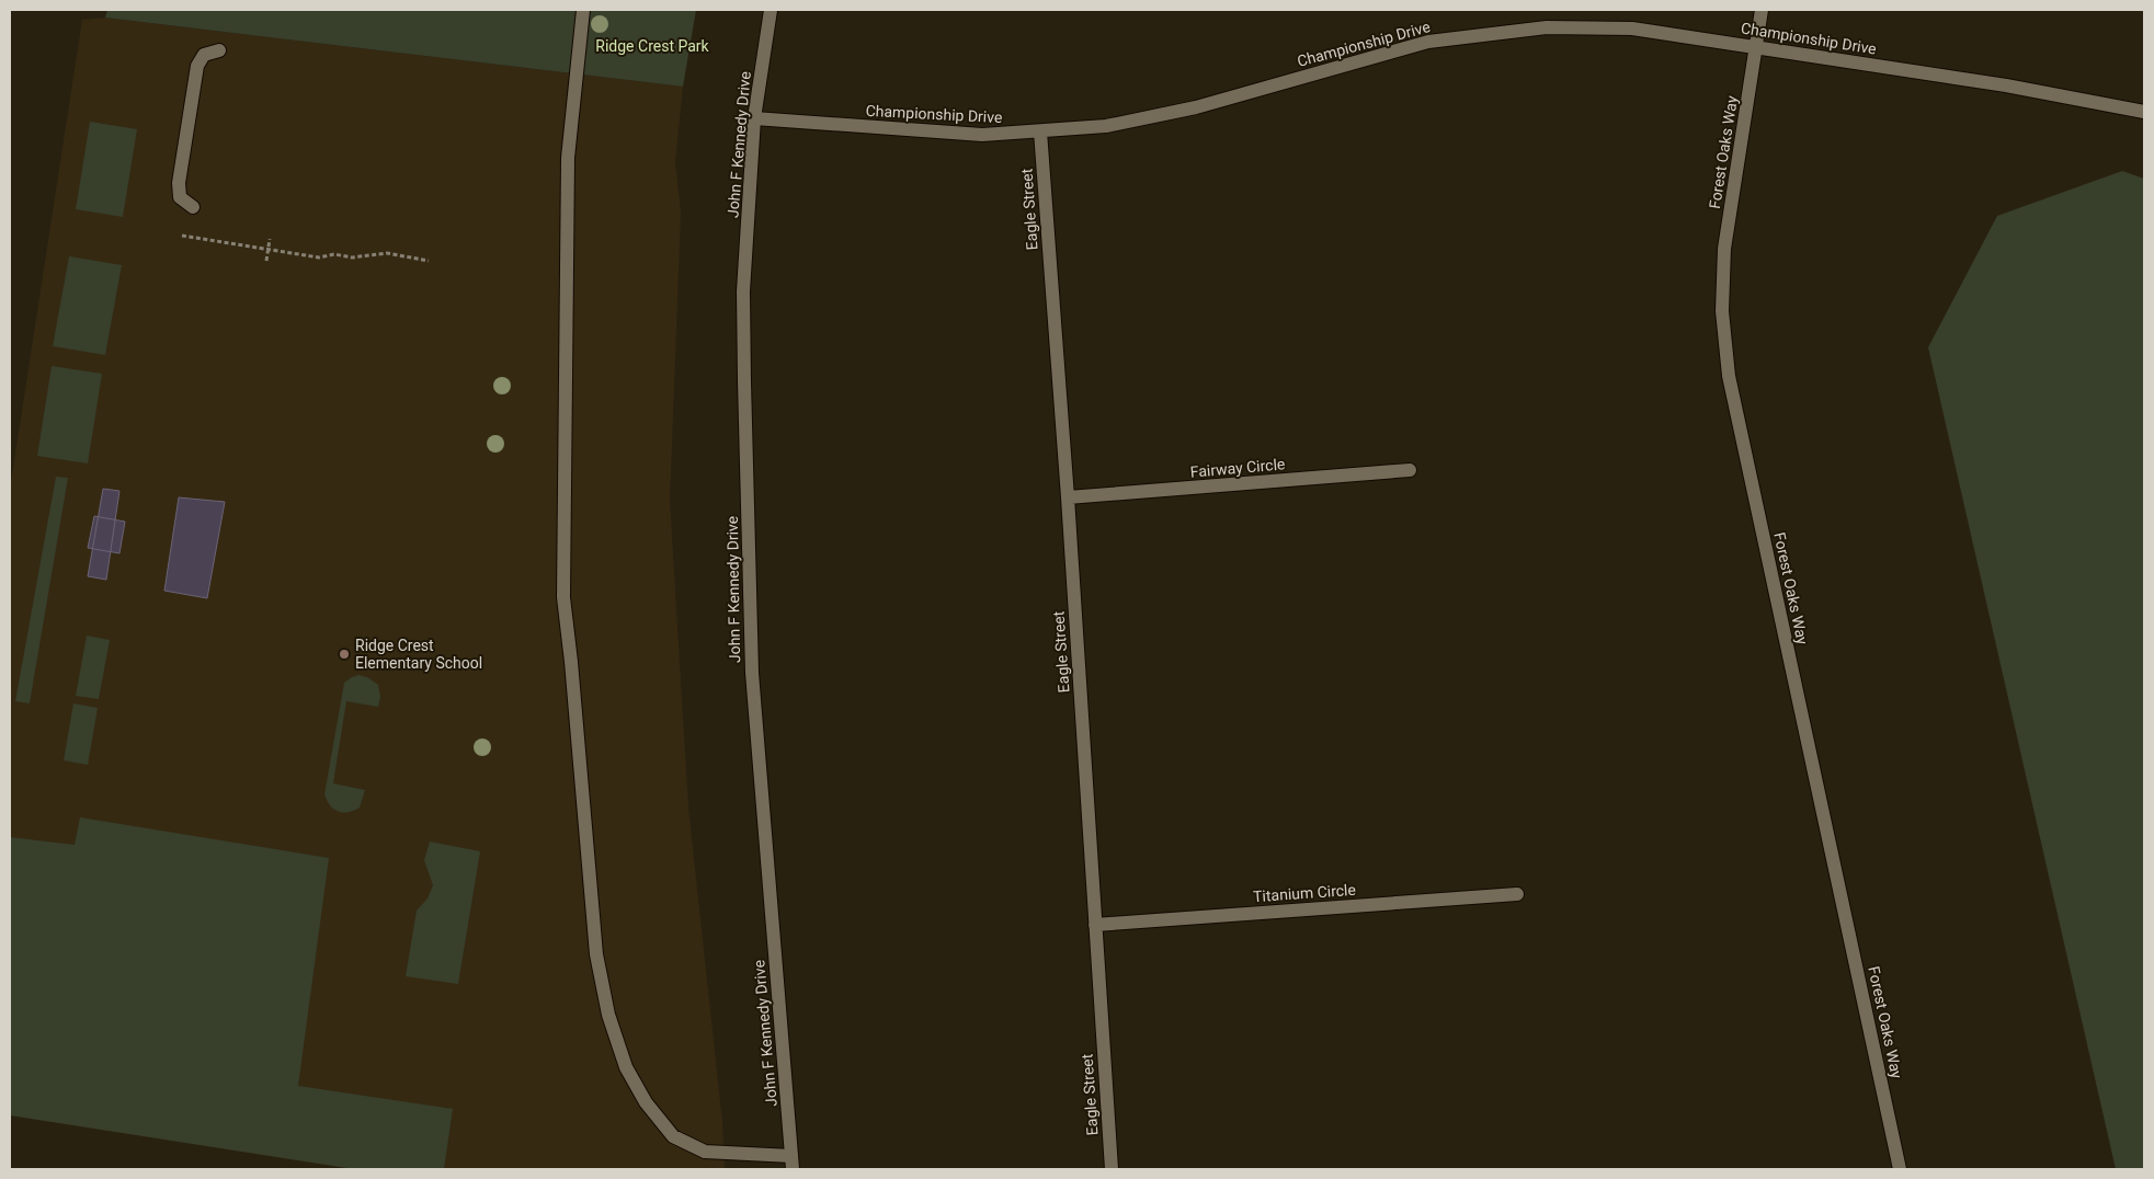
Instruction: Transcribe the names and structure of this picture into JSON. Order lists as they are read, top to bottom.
{
  "streets": {
    "street": [
      "Championship Drive",
      "John F Kennedy Drive",
      "Forest Oaks Way",
      "Eagle Street",
      "Fairway Circle",
      "Titanium Circle"
    ]
  },
  "crossings": [
    ["Championship Drive", "John F Kennedy Drive"],
    ["Championship Drive", "Forest Oaks Way"],
    ["Championship Drive", "Eagle Street"],
    ["Eagle Street", "Fairway Circle"],
    ["Eagle Street", "Titanium Circle"]
  ],
  "parks": ["Ridge Crest Park"],
  "places": ["Ridge Crest Elementary School"]
}
